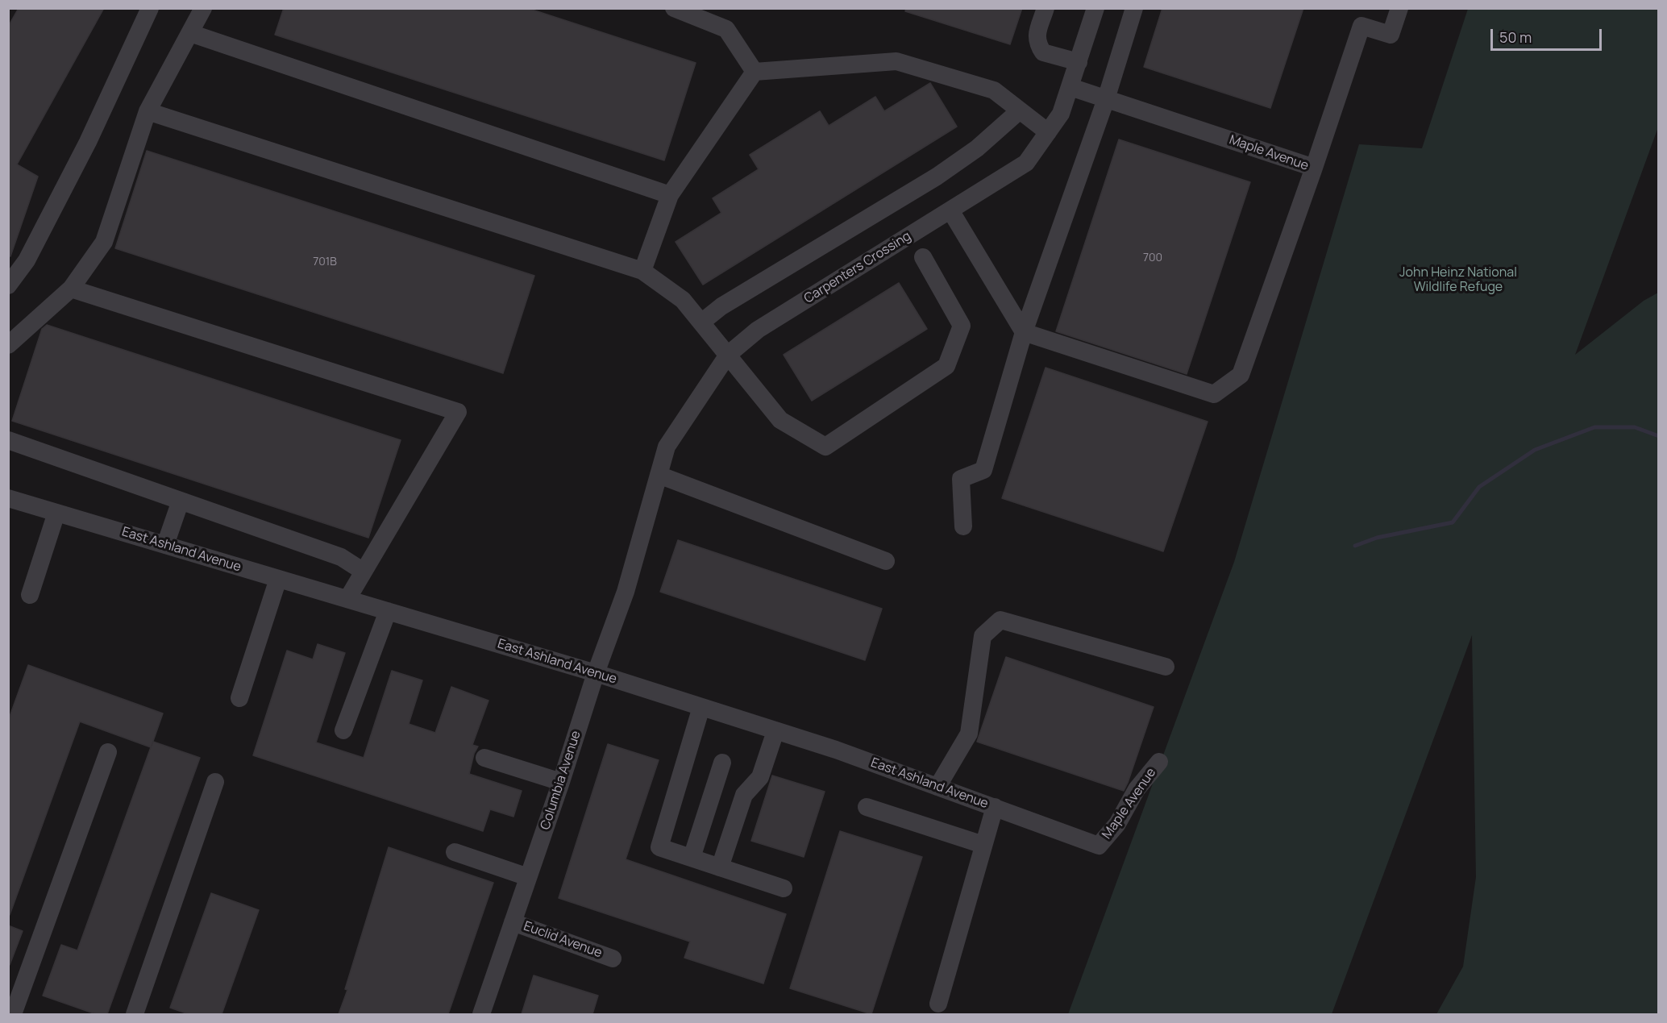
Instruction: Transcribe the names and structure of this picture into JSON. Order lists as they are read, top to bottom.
{
  "streets": {
    "street": [
      "Maple Avenue",
      "Carpenters Crossing",
      "East Ashland Avenue",
      "Columbia Avenue",
      "Euclid Avenue"
    ]
  },
  "crossings": [
    ["Maple Avenue", "Carpenters Crossing"],
    ["Maple Avenue", "East Ashland Avenue"],
    ["Carpenters Crossing", "Columbia Avenue"],
    ["East Ashland Avenue", "Columbia Avenue"],
    ["Columbia Avenue", "Euclid Avenue"]
  ],
  "parks": ["John Heinz National Wildlife Refuge"],
  "house_numbers": ["700", "701B"],
  "scale_bar": "50 m"
}
